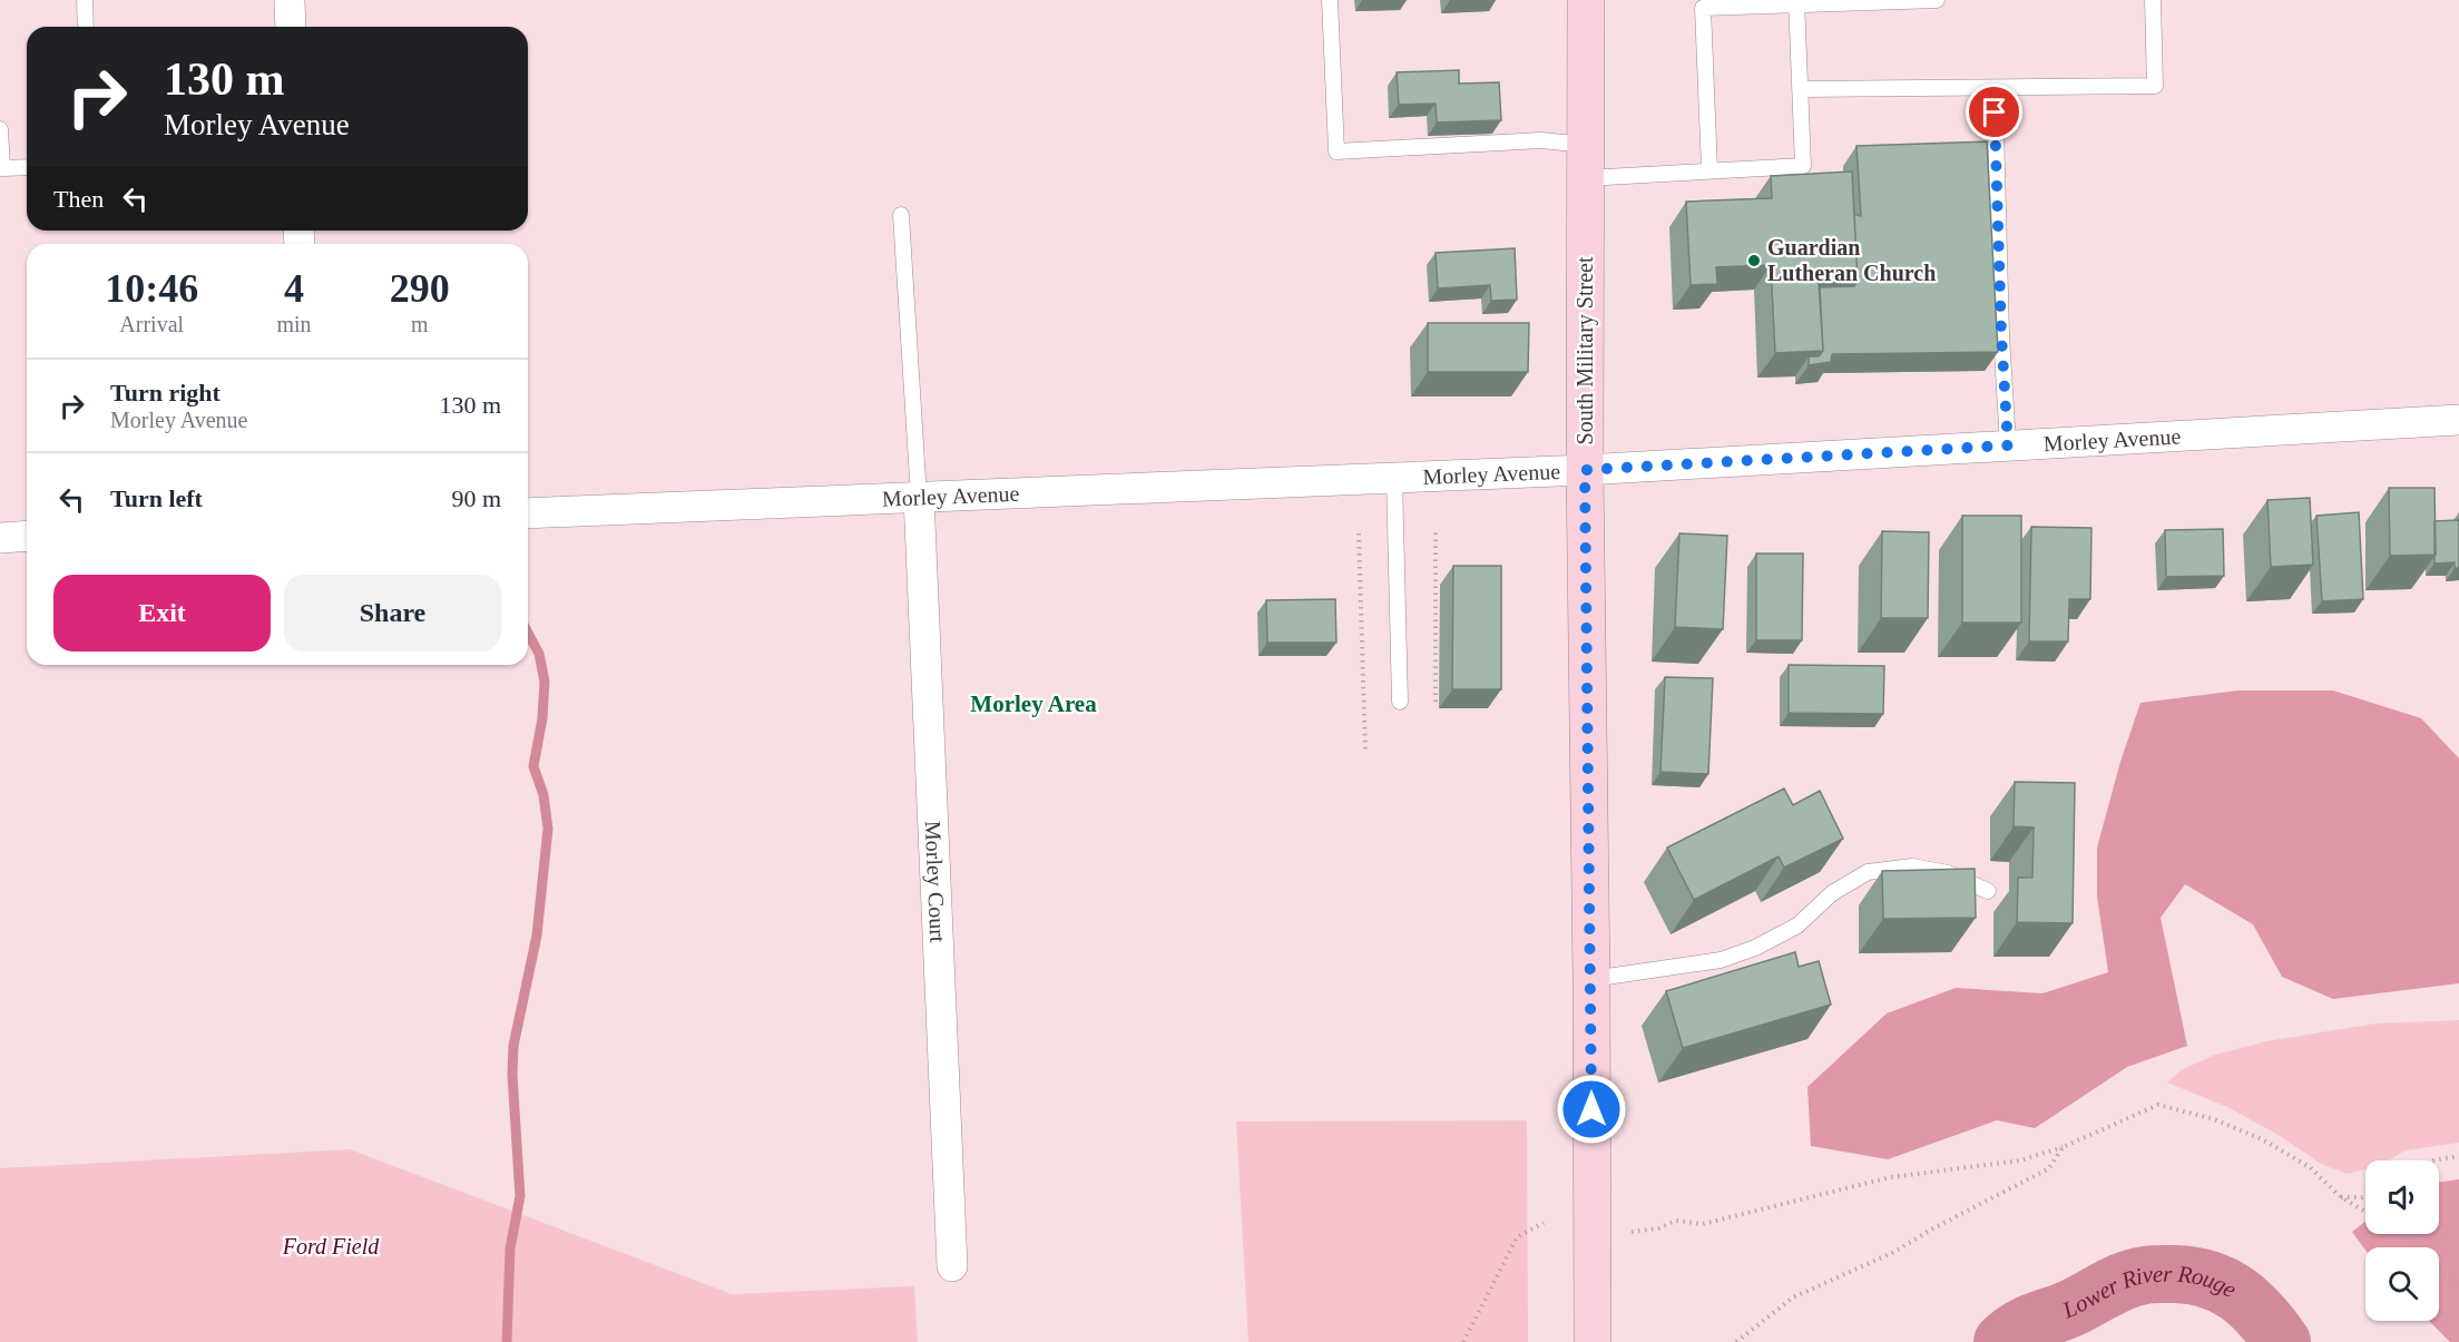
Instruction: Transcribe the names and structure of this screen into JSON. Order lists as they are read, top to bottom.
{
  "streets": {
    "street": ["South Military Street", "Morley Avenue", "Morley Court"]
  },
  "crossings": [
    ["South Military Street", "Morley Avenue"],
    ["Morley Avenue", "Morley Court"]
  ],
  "districts": ["Morley Area"],
  "water": ["Lower River Rouge"],
  "parks": ["Ford Field"],
  "places": ["Guardian Lutheran Church"],
  "page": {
    "turn": ["130 m", "Morley Avenue"],
    "then": "Then",
    "eta": [
      "10:46",
      "Arrival",
      "4",
      "min",
      "290",
      "m"
    ],
    "list": [
      {
        "name": "Turn right",
        "note": "Morley Avenue",
        "value": "130 m"
      },
      {
        "name": "Turn left",
        "value": "90 m"
      }
    ],
    "buttons": ["Exit", "Share"]
  }
}
